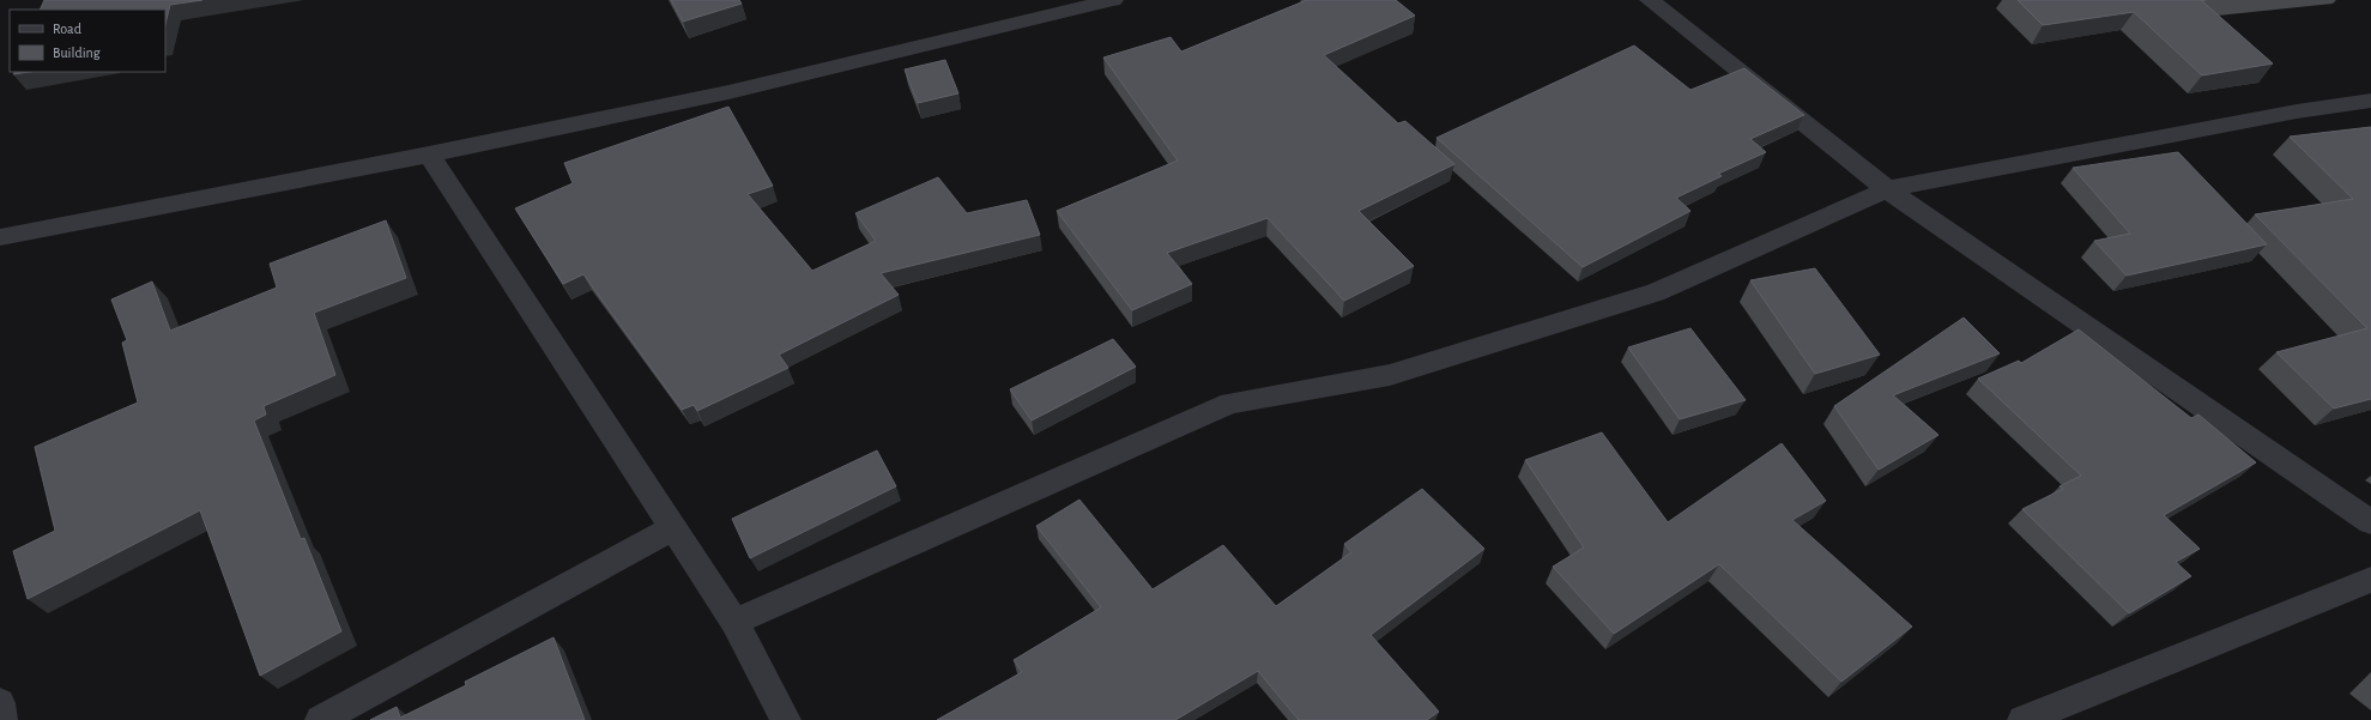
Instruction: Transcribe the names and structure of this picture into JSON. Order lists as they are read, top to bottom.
{
  "legend": ["Road", "Building"]
}
